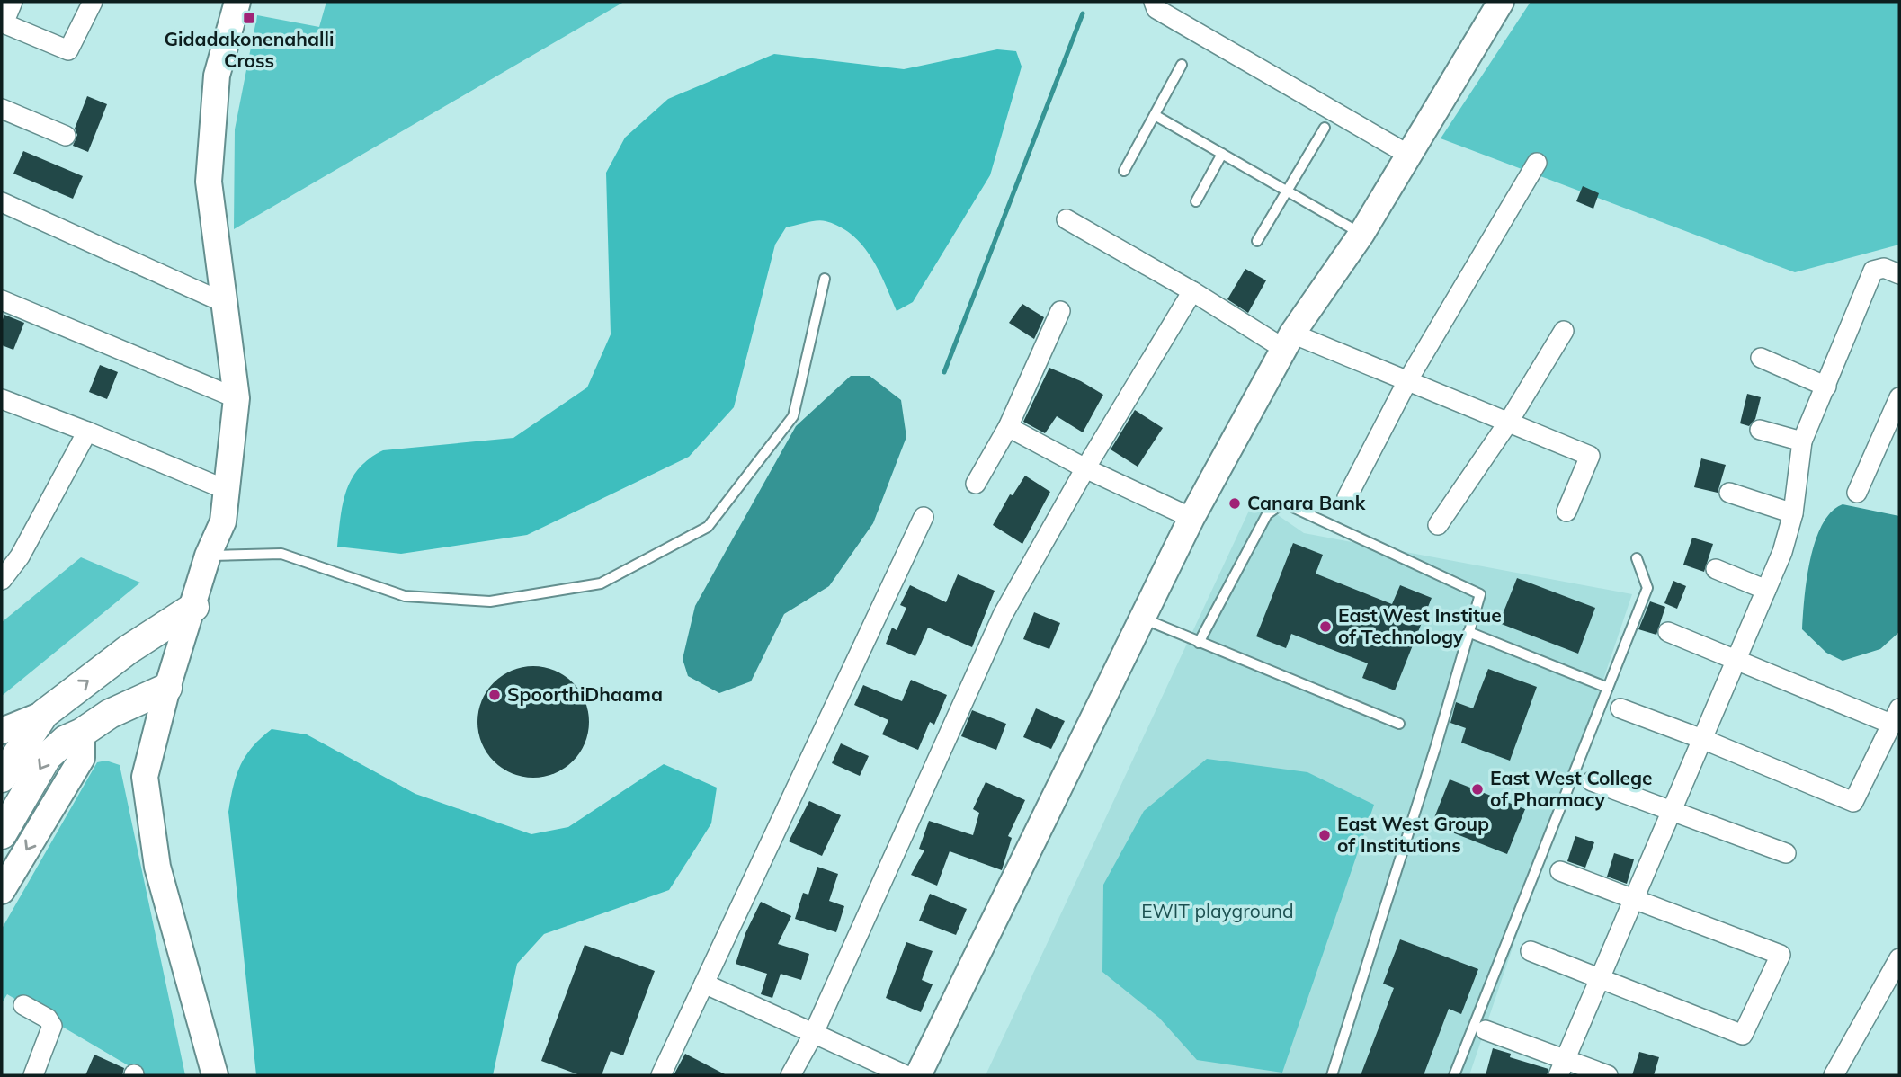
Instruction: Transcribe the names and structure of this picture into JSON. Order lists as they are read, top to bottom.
{
  "parks": ["EWIT playground"],
  "places": {
    "transit": ["Gidadakonenahalli Cross"],
    "other": [
      "Canara Bank",
      "East West Institue of Technology",
      "SpoorthiDhaama",
      "East West College of Pharmacy",
      "East West Group of Institutions"
    ]
  }
}
